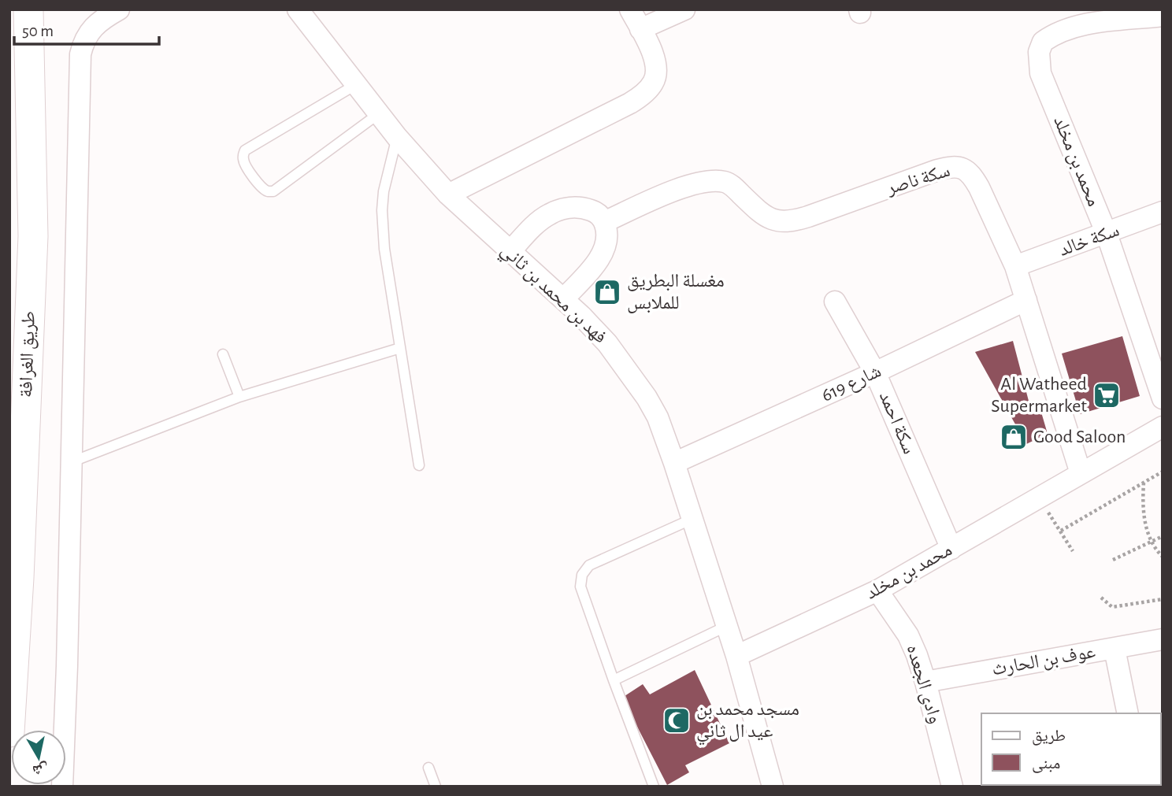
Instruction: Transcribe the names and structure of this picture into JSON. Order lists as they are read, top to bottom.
{
  "streets": {
    "main road": ["طريق الغرافة"],
    "street": [
      "محمد بن مخلد",
      "سكة ناصر",
      "سكة خالد",
      "فهد بن محمد بن ثاني",
      "شارع 619",
      "سكة احمد",
      "عوف بن الحارث",
      "وادى الجعده"
    ]
  },
  "crossings": [
    ["محمد بن مخلد", "سكة ناصر"],
    ["محمد بن مخلد", "سكة خالد"],
    ["محمد بن مخلد", "فهد بن محمد بن ثاني"],
    ["محمد بن مخلد", "سكة احمد"],
    ["محمد بن مخلد", "وادى الجعده"],
    ["سكة ناصر", "سكة خالد"],
    ["سكة ناصر", "شارع 619"],
    ["فهد بن محمد بن ثاني", "شارع 619"],
    ["شارع 619", "سكة احمد"],
    ["عوف بن الحارث", "وادى الجعده"]
  ],
  "places": {
    "shop": ["مغسلة البطريق للملابس", "Good Saloon"],
    "supermarket": ["Al Watheed Supermarket"],
    "mosque": ["مسجد محمد بن عيد ال ثاني"]
  },
  "legend": ["طريق", "مبنى"],
  "scale_bar": "50 m",
  "north": "bottom"
}
